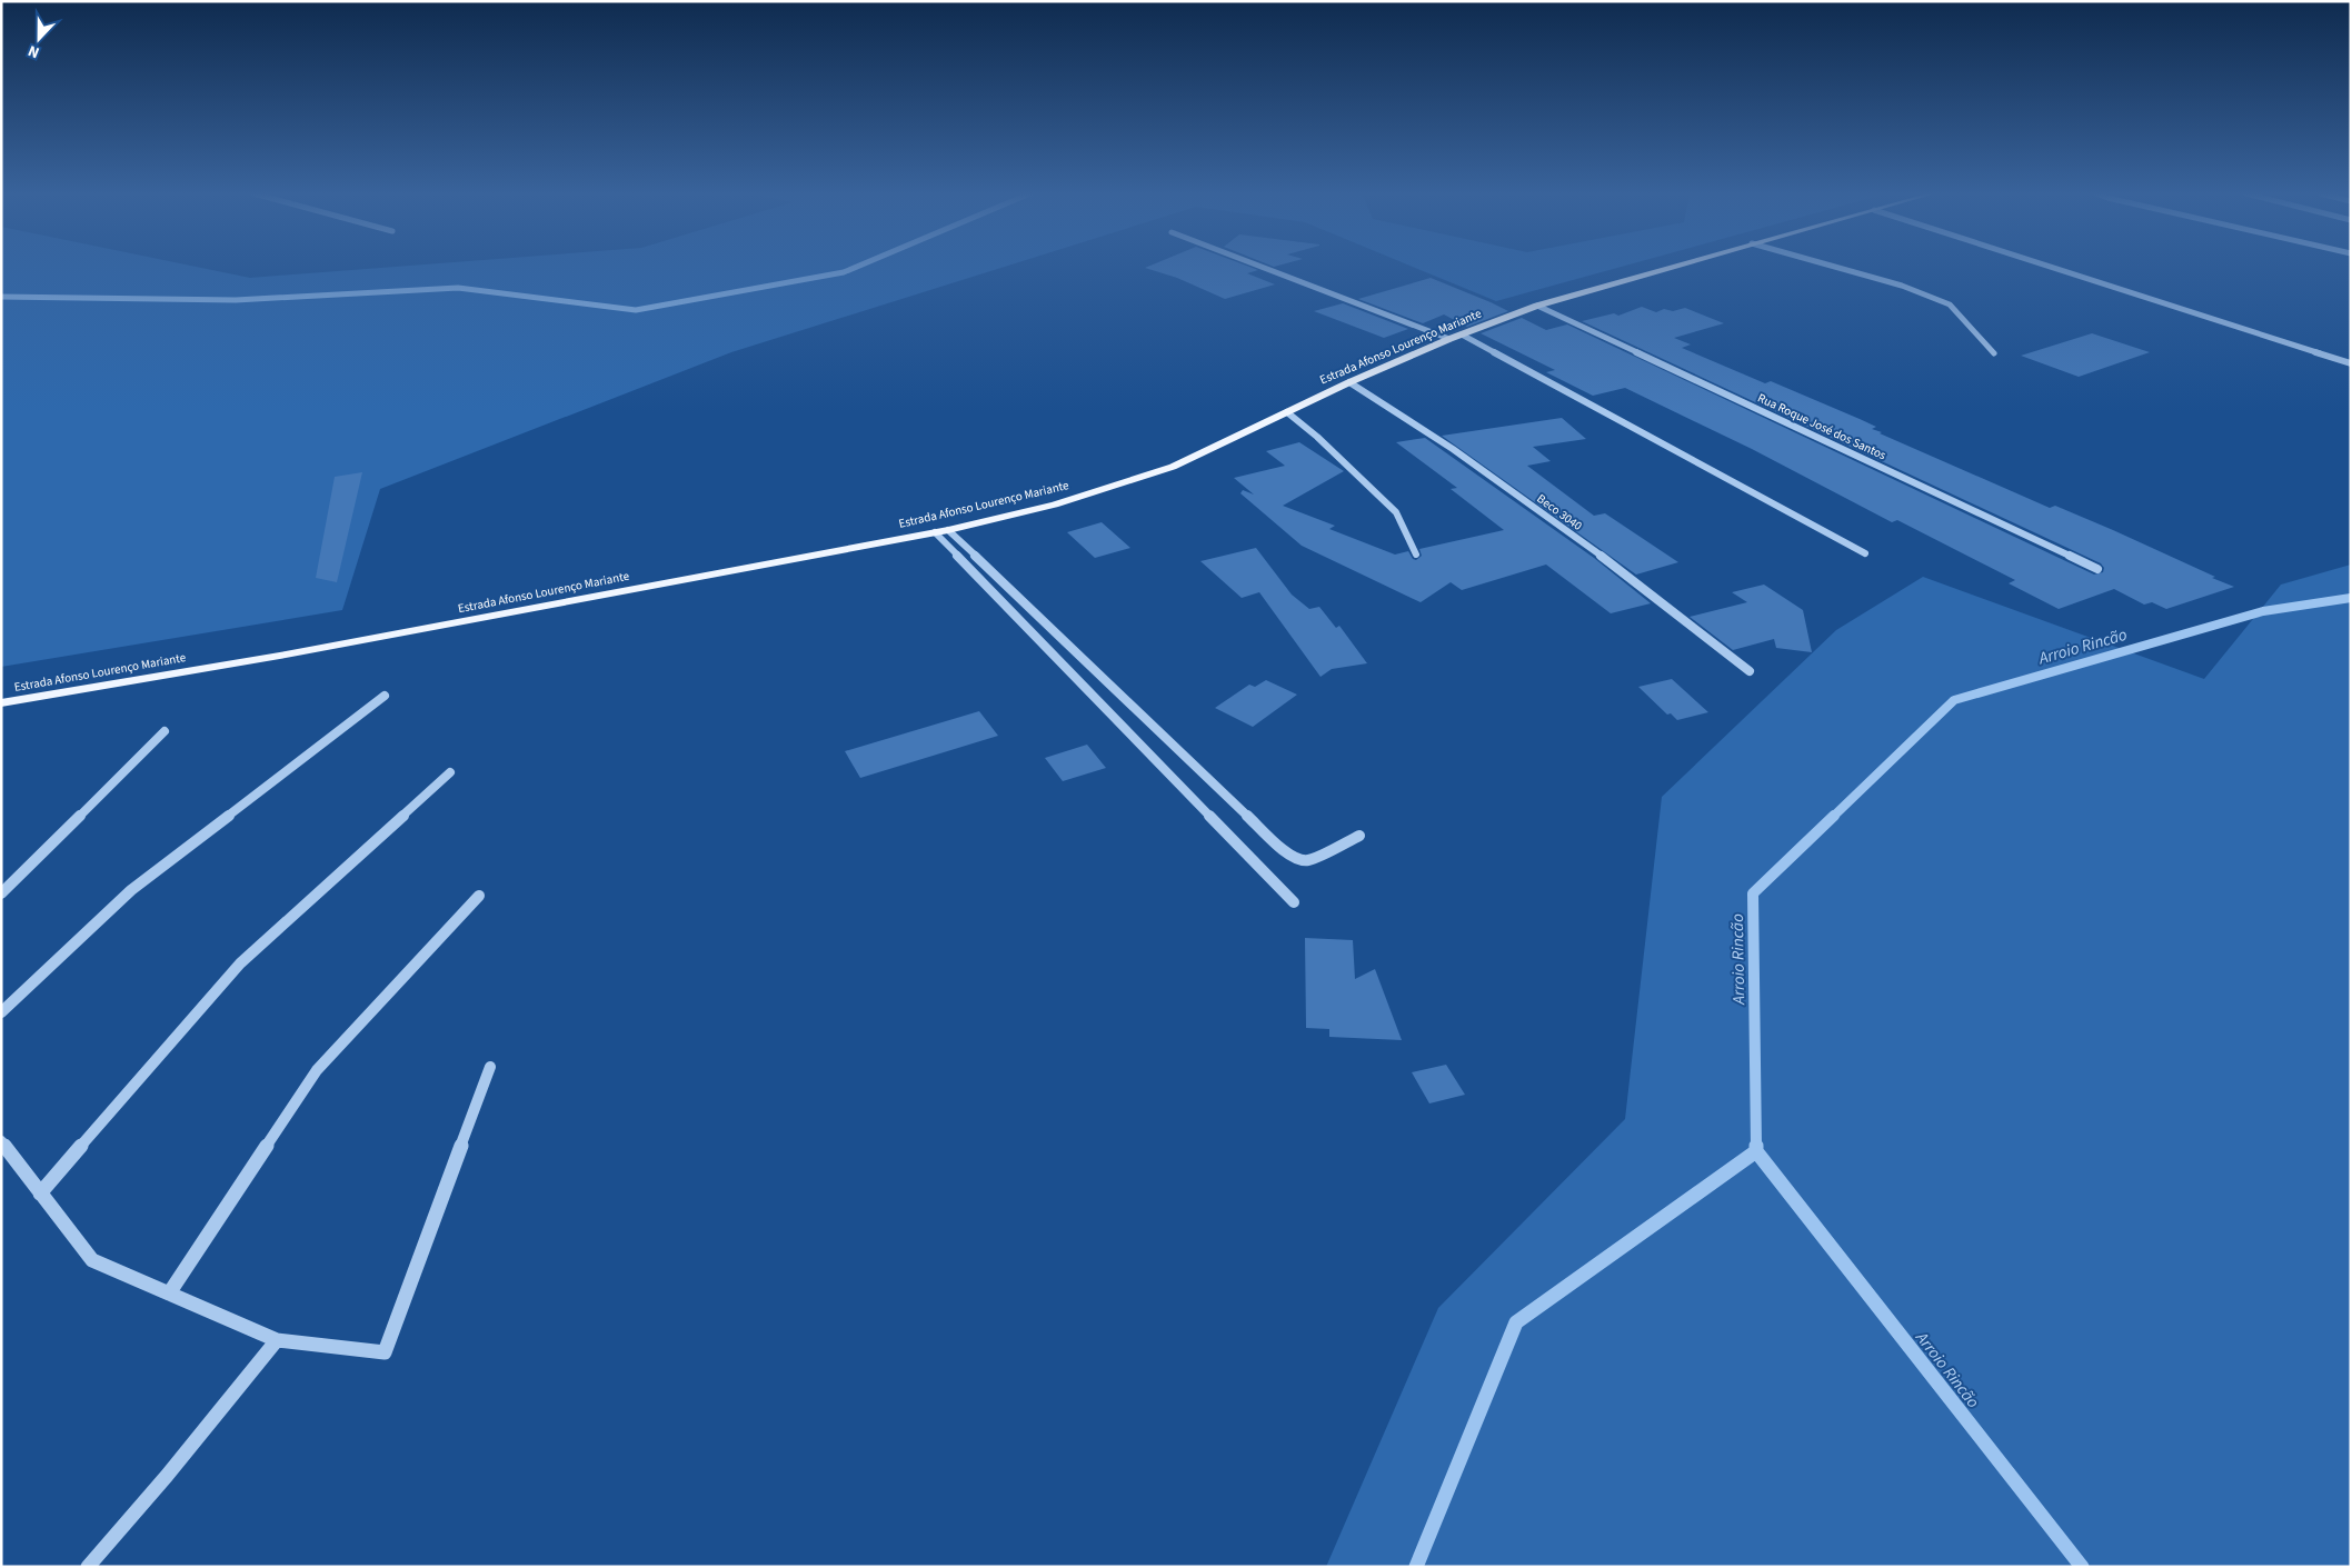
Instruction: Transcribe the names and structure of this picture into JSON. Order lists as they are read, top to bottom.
{
  "streets": {
    "main road": ["Estrada Afonso Lourenço Mariante"],
    "street": ["Rua Roque José dos Santos", "Beco 3040"]
  },
  "crossings": [
    ["Estrada Afonso Lourenço Mariante", "Rua Roque José dos Santos"],
    ["Estrada Afonso Lourenço Mariante", "Beco 3040"]
  ],
  "water": ["Arroio Rincão"],
  "north": "bottom"
}
